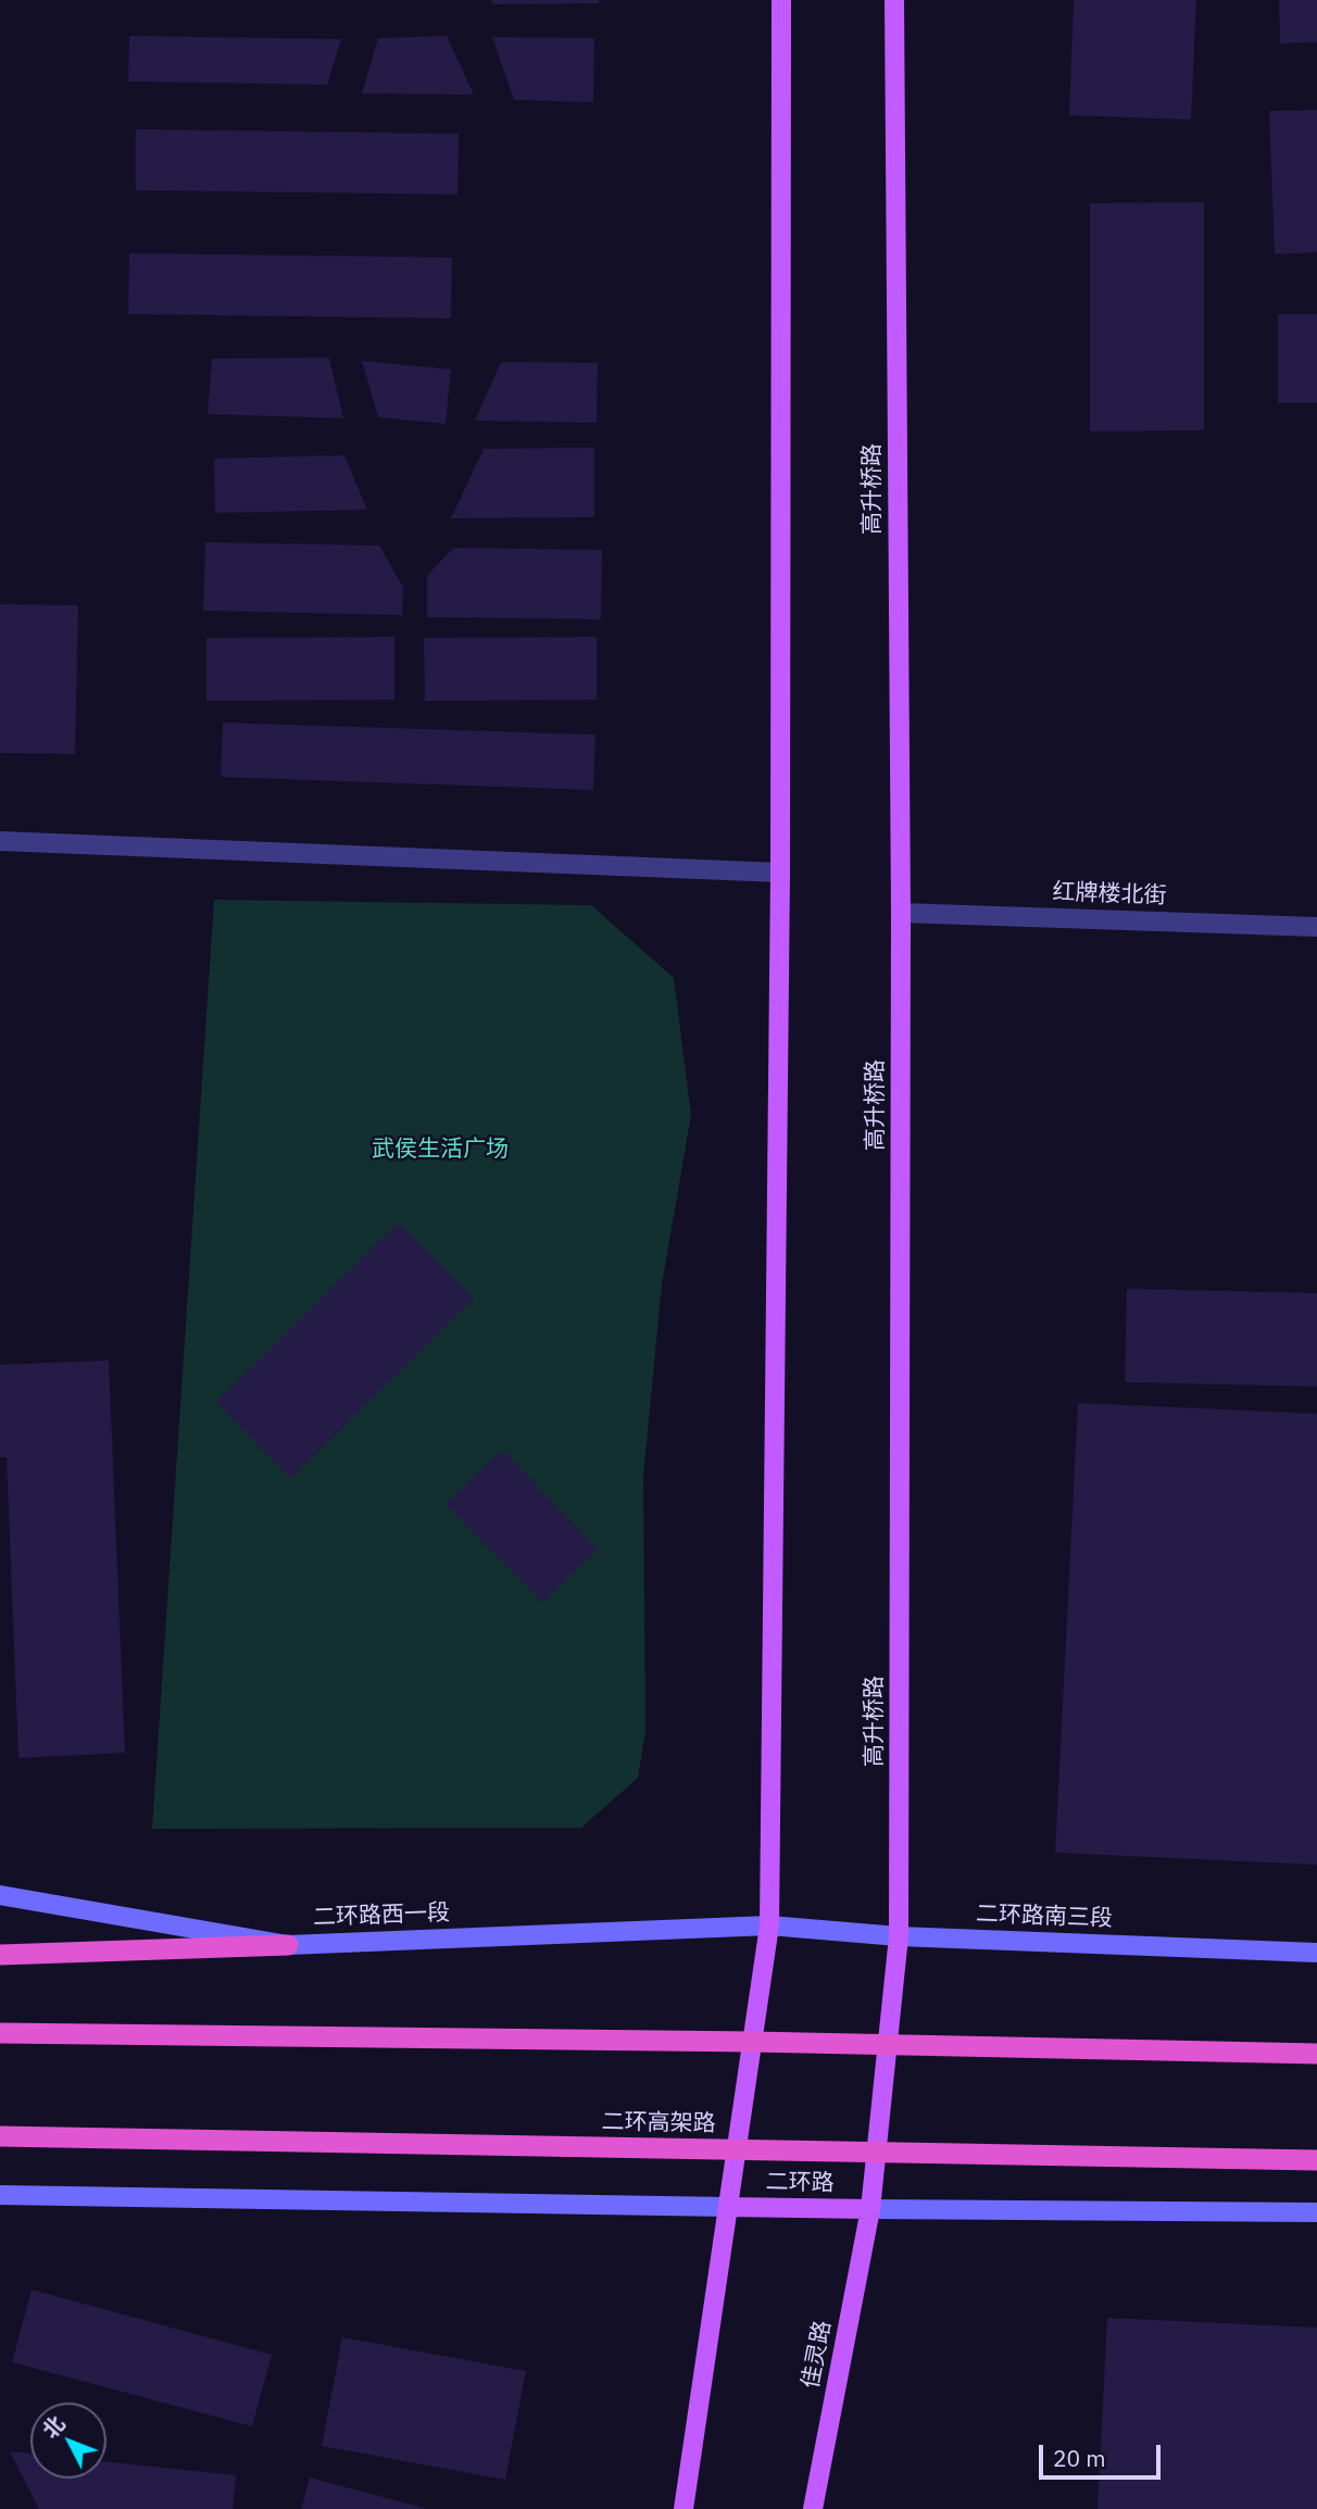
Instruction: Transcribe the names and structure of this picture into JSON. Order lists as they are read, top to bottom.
{
  "streets": {
    "highway": ["二环高架路"],
    "main road": [
      "高升桥路",
      "二环路西一段",
      "二环路南三段",
      "二环路",
      "佳灵路"
    ],
    "street": ["红牌楼北街"]
  },
  "crossings": [
    ["高升桥路", "红牌楼北街"],
    ["高升桥路", "二环路南三段"],
    ["高升桥路", "二环路"],
    ["高升桥路", "佳灵路"],
    ["二环路西一段", "二环路南三段"],
    ["二环路", "佳灵路"]
  ],
  "parks": ["武侯生活广场"],
  "scale_bar": "20 m",
  "north": "top left"
}
